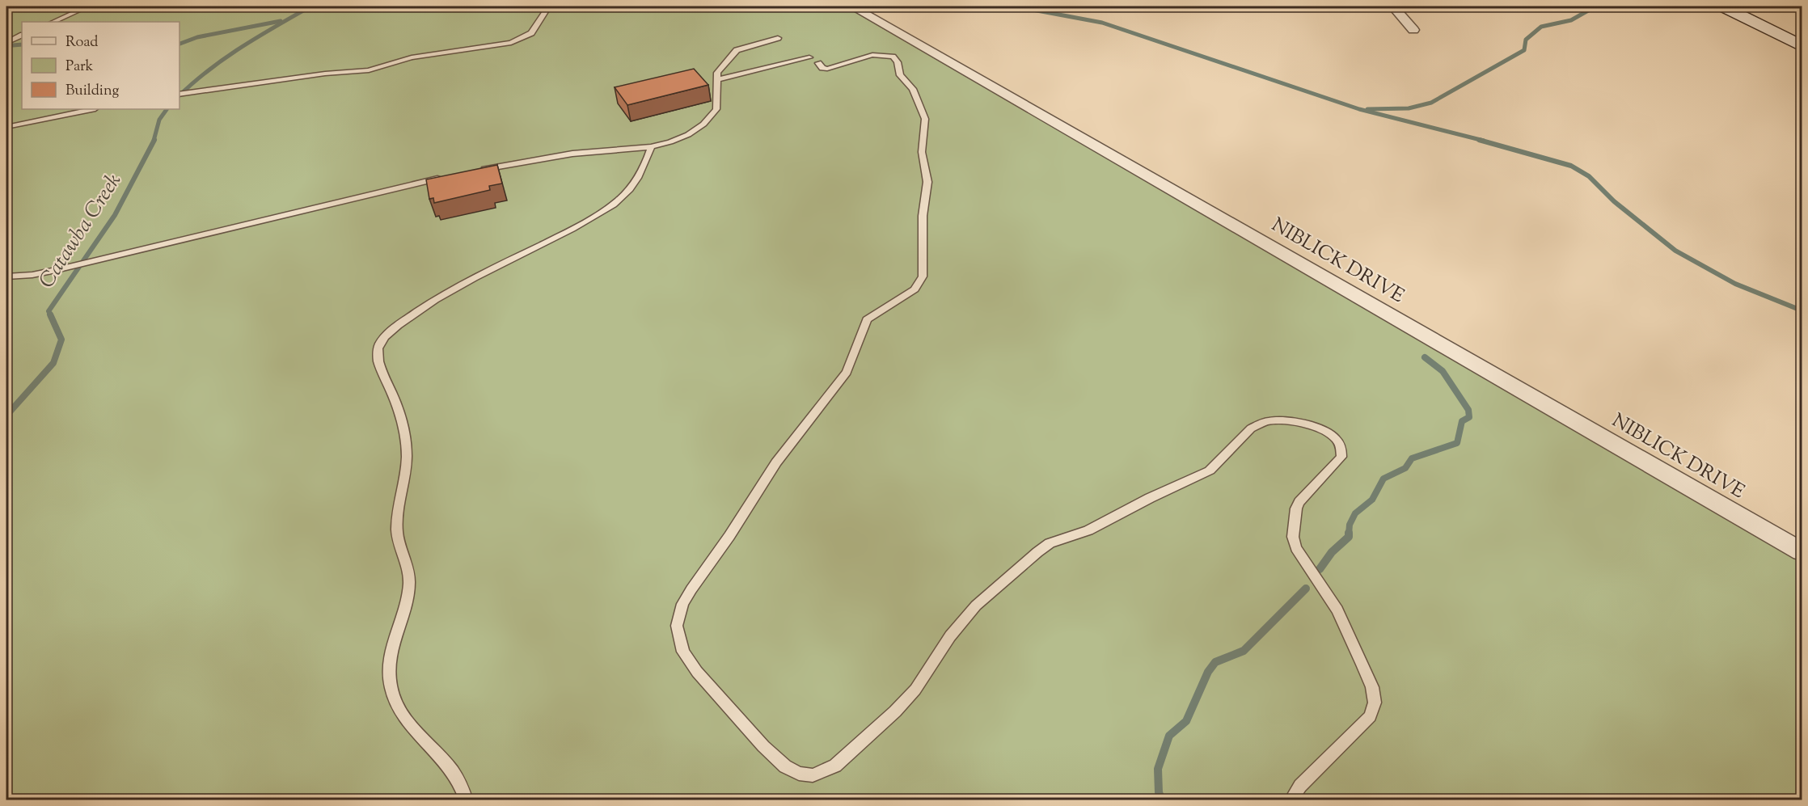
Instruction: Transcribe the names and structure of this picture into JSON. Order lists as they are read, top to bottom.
{
  "streets": {
    "street": ["NIBLICK DRIVE"]
  },
  "water": ["Catawba Creek"],
  "legend": ["Road", "Park", "Building"]
}
